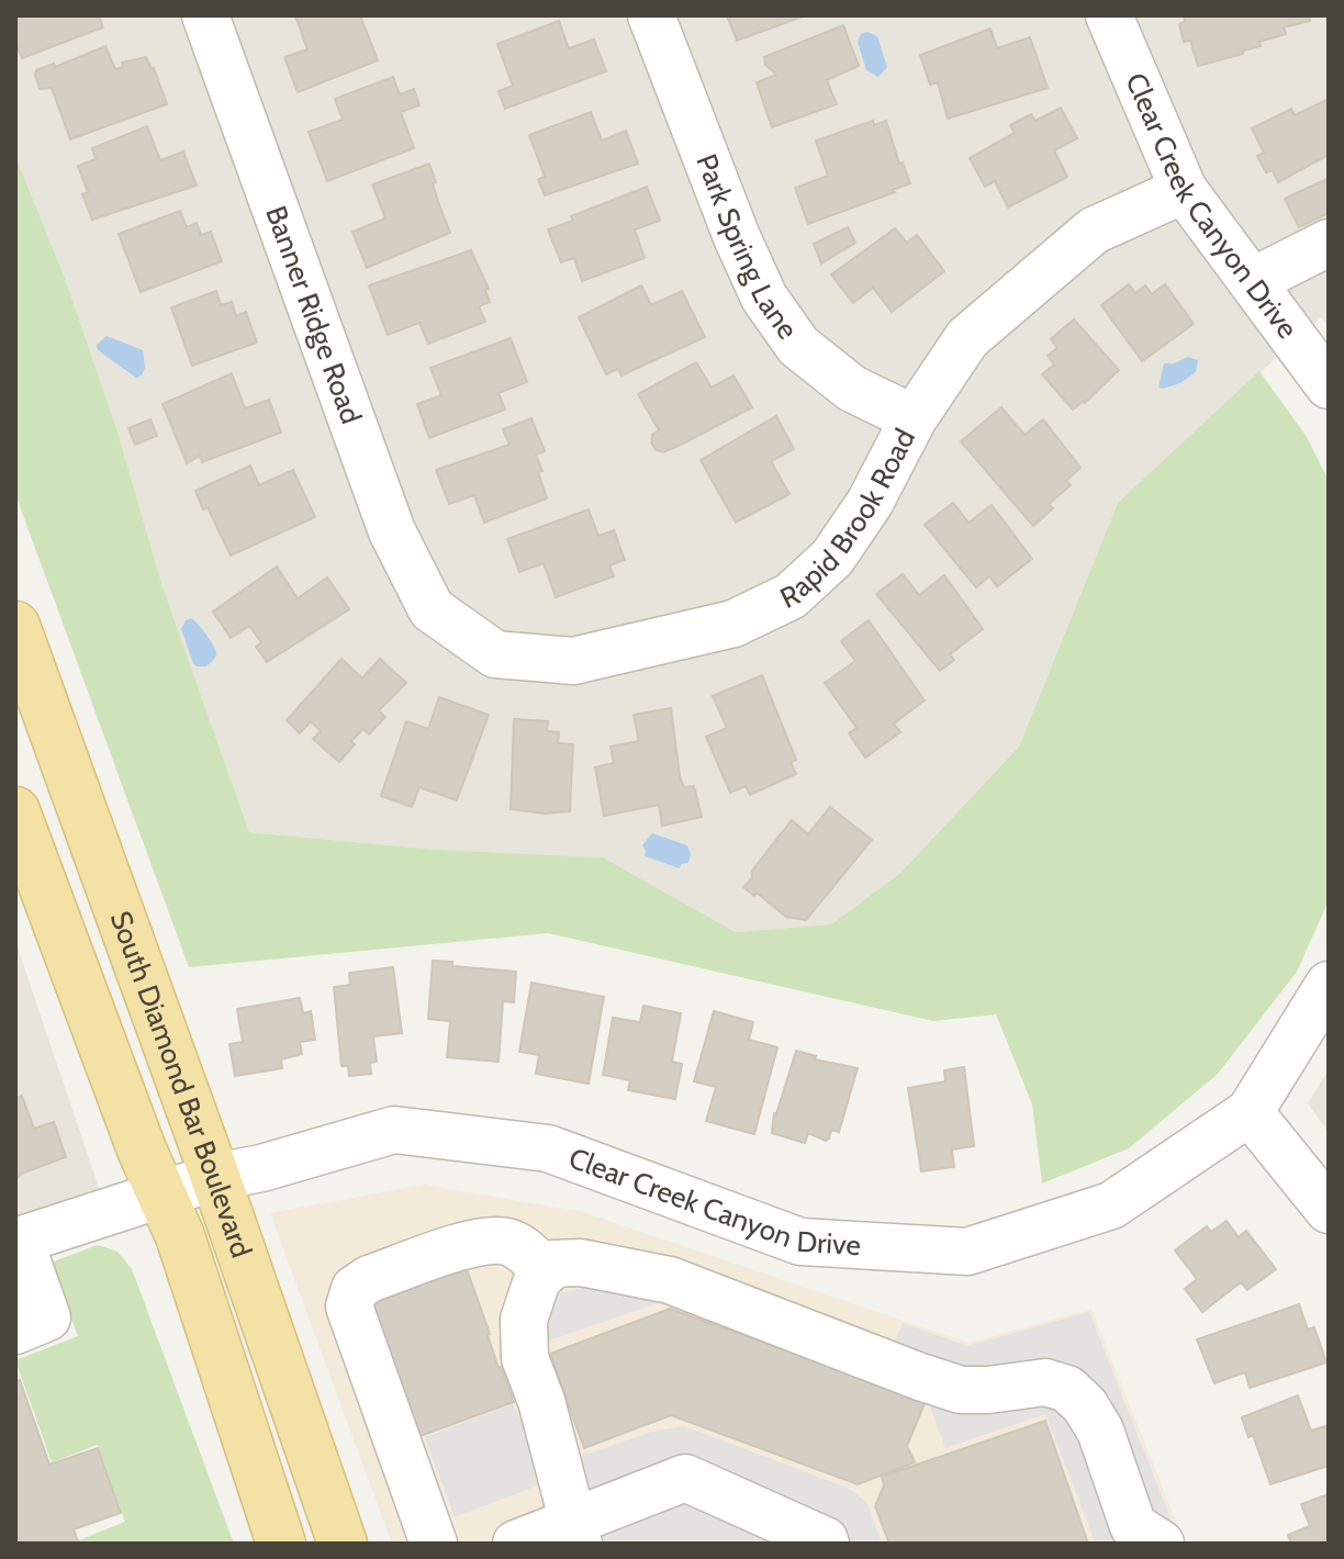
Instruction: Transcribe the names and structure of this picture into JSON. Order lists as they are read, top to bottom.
{
  "streets": {
    "main road": ["South Diamond Bar Boulevard"],
    "street": [
      "Clear Creek Canyon Drive",
      "Park Spring Lane",
      "Banner Ridge Road",
      "Rapid Brook Road"
    ]
  },
  "crossings": [
    ["Clear Creek Canyon Drive", "Rapid Brook Road"],
    ["Clear Creek Canyon Drive", "South Diamond Bar Boulevard"],
    ["Park Spring Lane", "Rapid Brook Road"],
    ["Banner Ridge Road", "Rapid Brook Road"]
  ]
}
